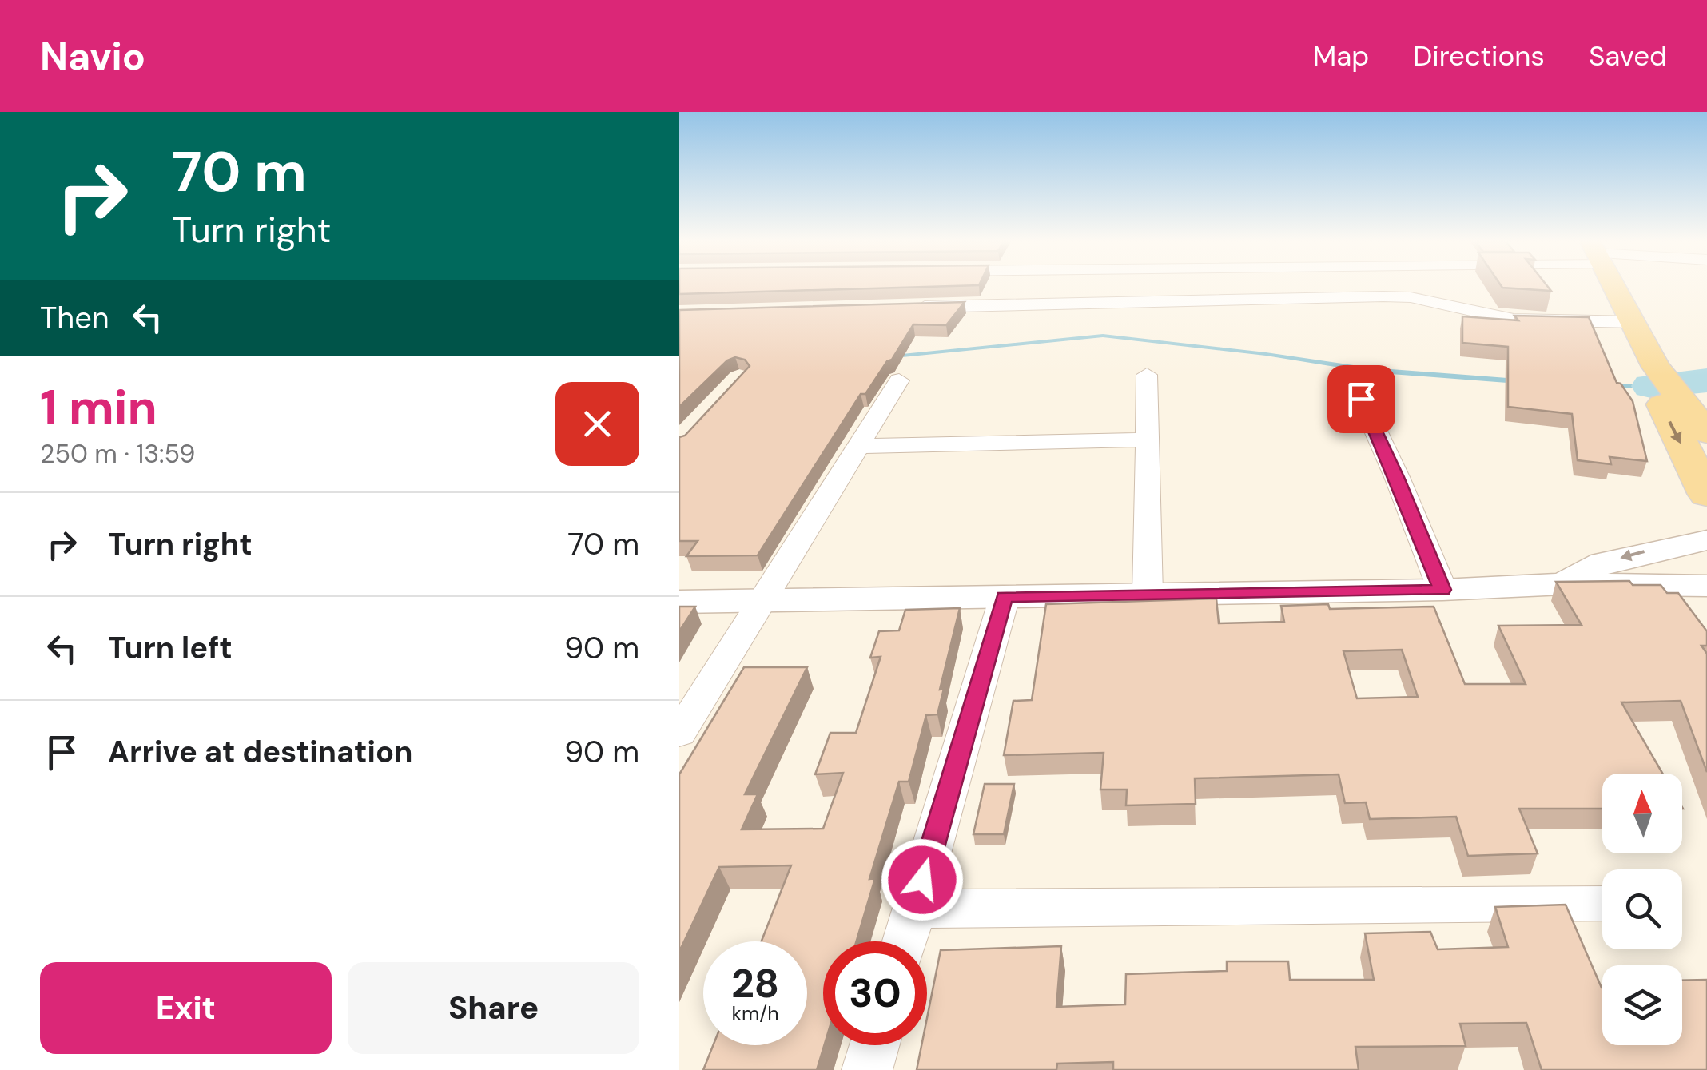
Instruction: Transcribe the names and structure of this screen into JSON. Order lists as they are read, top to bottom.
{
  "north": "top",
  "page": {
    "header": "Navio",
    "nav": ["Map", "Directions", "Saved"],
    "turn": ["70 m", "Turn right"],
    "then": "Then",
    "heading": ["1 min", "250 m · 13:59"],
    "list": [
      {
        "name": "Turn right",
        "value": "70 m"
      },
      {
        "name": "Turn left",
        "value": "90 m"
      },
      {
        "name": "Arrive at destination",
        "value": "90 m"
      }
    ],
    "speed": "28 km/h",
    "limit": "30",
    "buttons": ["Exit", "Share"]
  }
}
